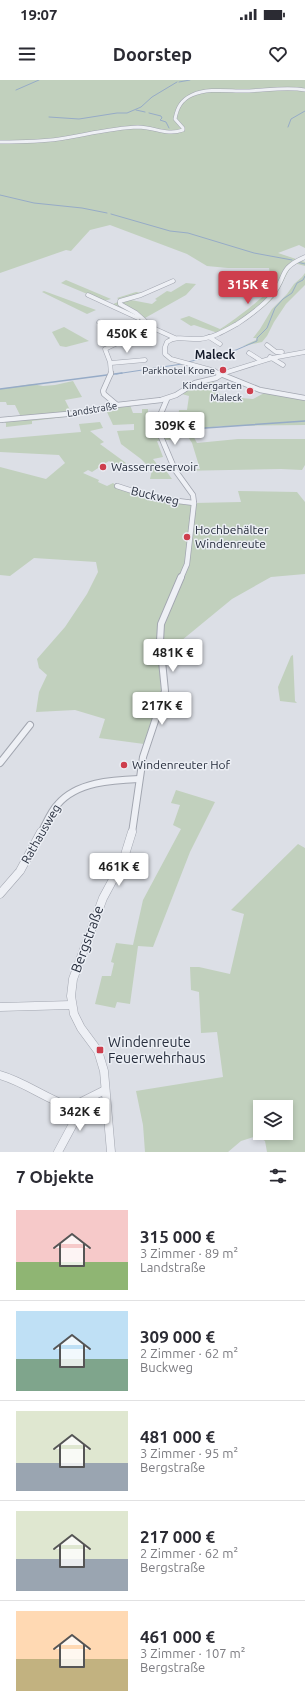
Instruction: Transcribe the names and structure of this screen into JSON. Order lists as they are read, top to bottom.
{
  "streets": {
    "street": [
      "Landstraße",
      "Buckweg",
      "Rathausweg",
      "Bergstraße"
    ]
  },
  "crossings": [
    ["Landstraße", "Buckweg"],
    ["Buckweg", "Bergstraße"],
    ["Rathausweg", "Bergstraße"]
  ],
  "districts": ["Maleck"],
  "places": {
    "other": [
      "Parkhotel Krone",
      "Kindergarten Maleck",
      "Wasserreservoir",
      "Hochbehälter Windenreute",
      "Windenreuter Hof"
    ],
    "transit": ["Windenreute Feuerwehrhaus"]
  },
  "page": {
    "status": "19:07",
    "header": "Doorstep",
    "price": [
      "315K €",
      "450K €",
      "309K €",
      "481K €",
      "217K €",
      "461K €",
      "342K €"
    ],
    "heading": "7 Objekte",
    "list": [
      {
        "name": "315 000 €",
        "note": "3 Zimmer · 89 m² · Landstraße"
      },
      {
        "name": "309 000 €",
        "note": "2 Zimmer · 62 m² · Buckweg"
      },
      {
        "name": "481 000 €",
        "note": "3 Zimmer · 95 m² · Bergstraße"
      },
      {
        "name": "217 000 €",
        "note": "2 Zimmer · 62 m² · Bergstraße"
      },
      {
        "name": "461 000 €",
        "note": "3 Zimmer · 107 m² · Bergstraße"
      }
    ]
  }
}
